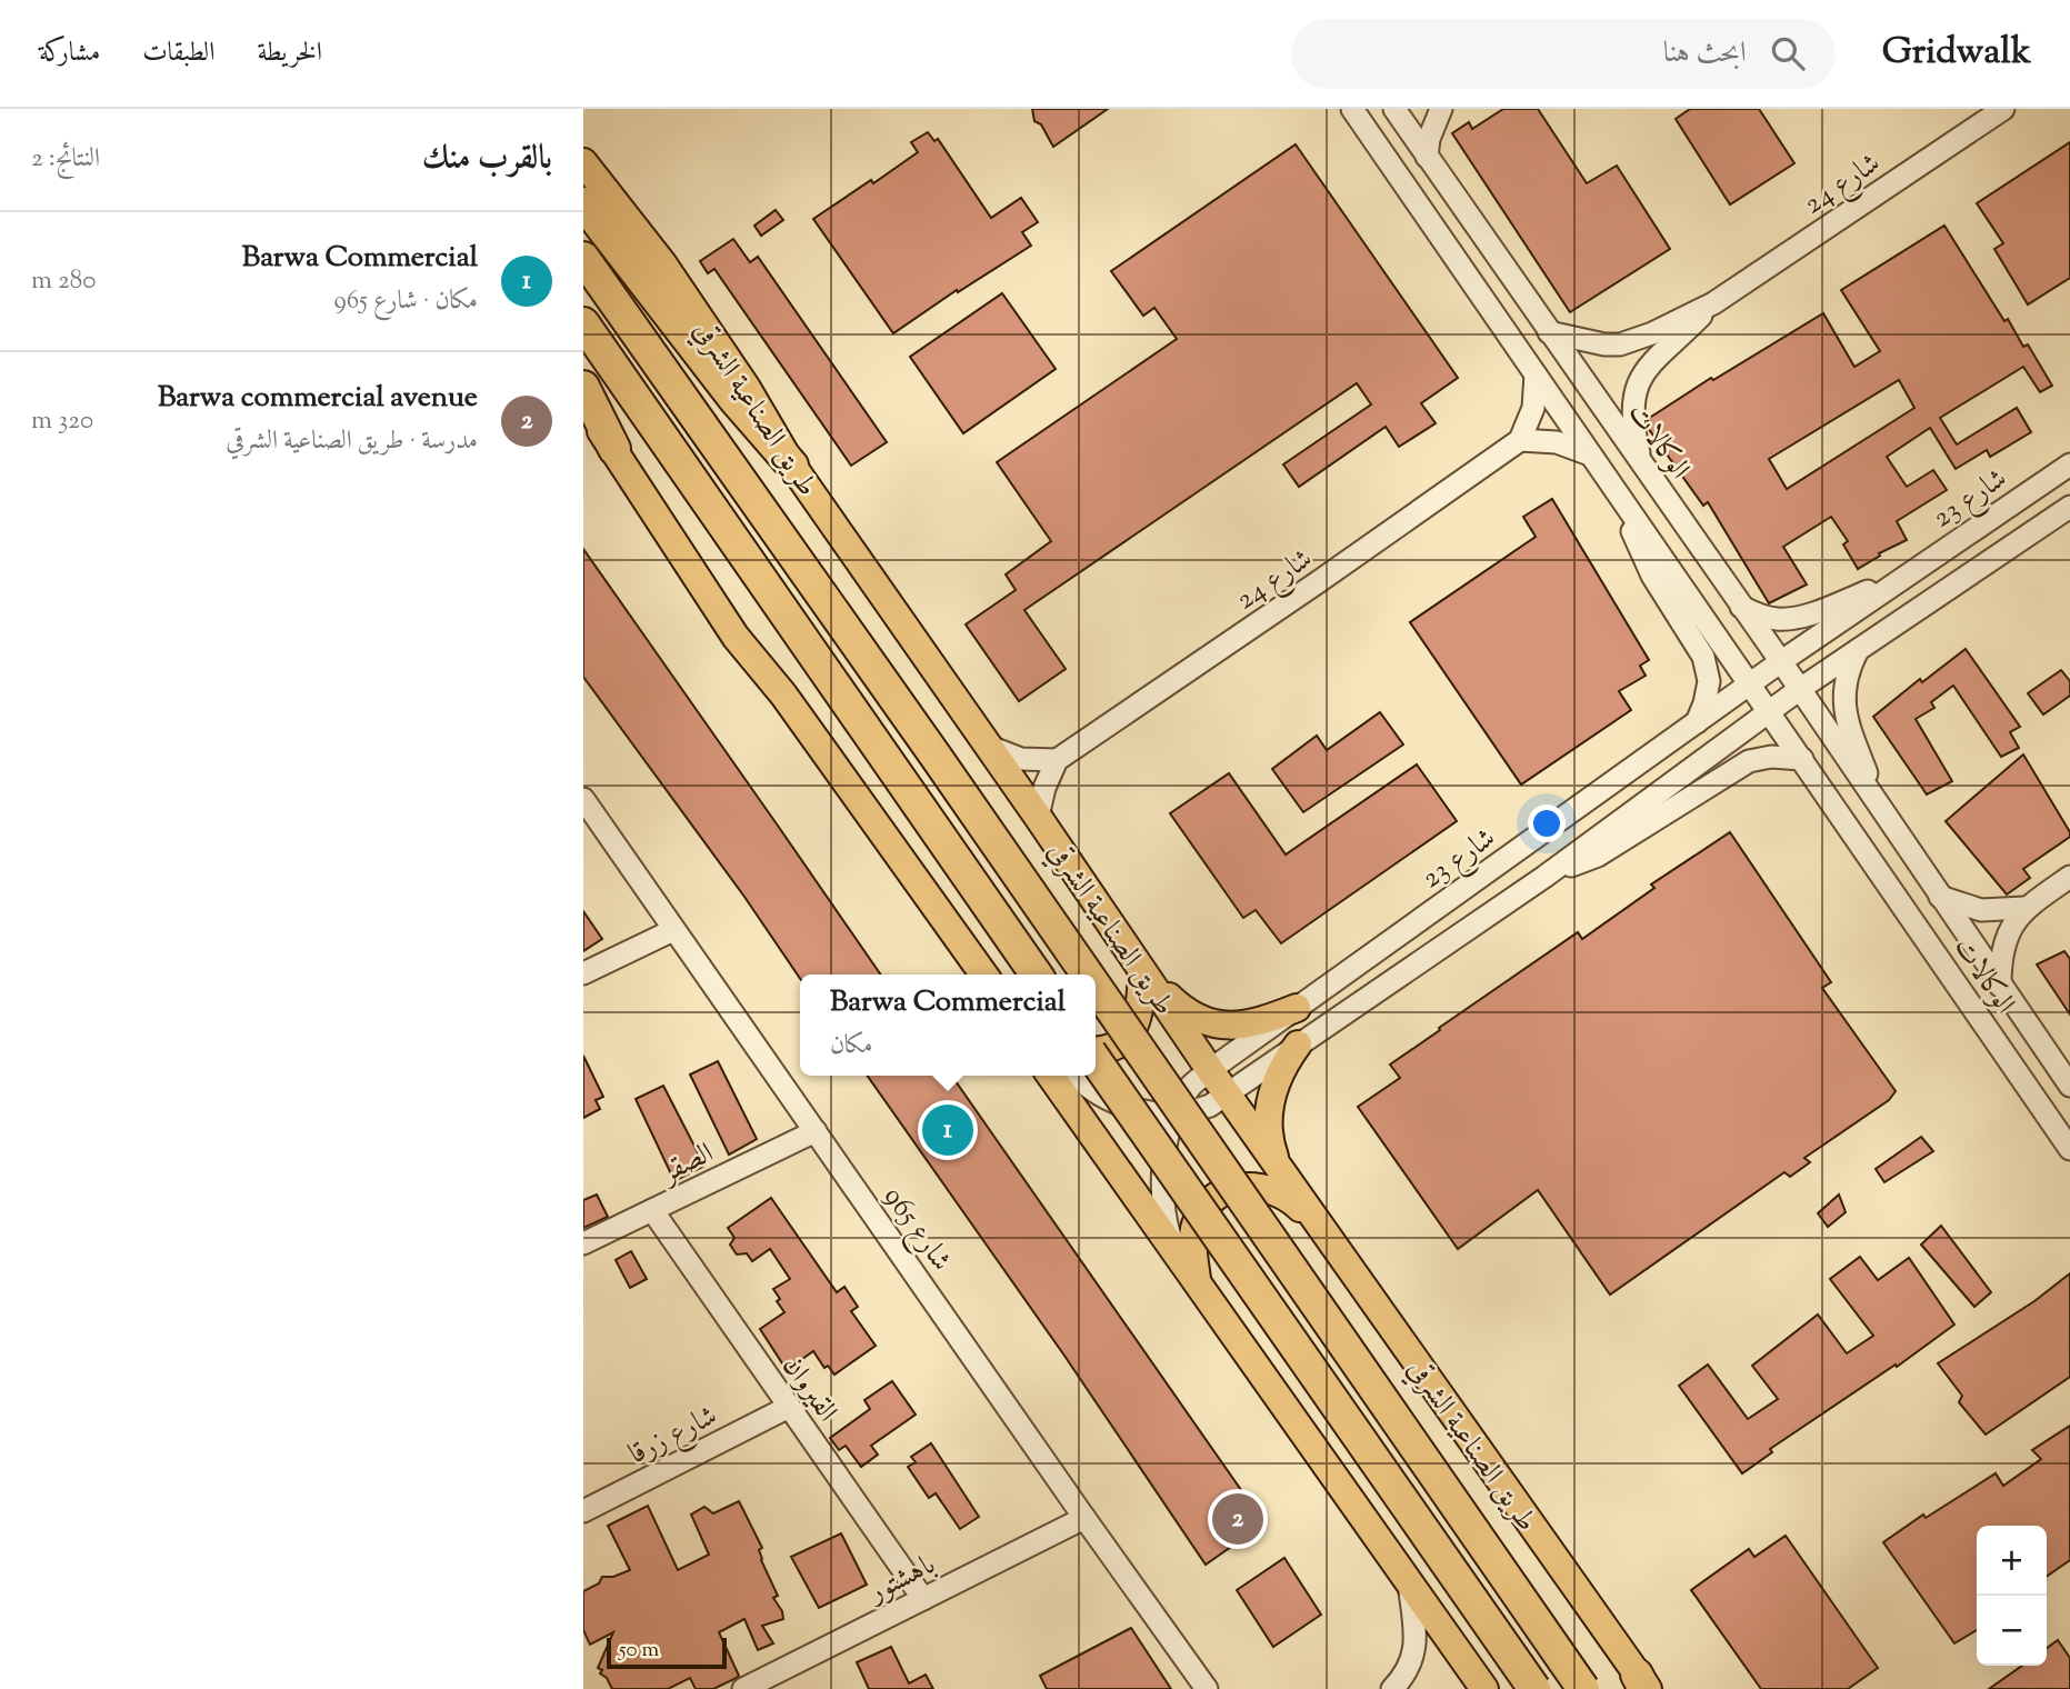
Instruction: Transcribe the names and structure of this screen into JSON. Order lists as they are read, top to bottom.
{
  "streets": {
    "highway": ["طريق الصناعية الشرقي"],
    "street": [
      "شارع 24",
      "الوكالات",
      "شارع 23",
      "الصقر",
      "شارع 965",
      "القيروان",
      "شارع زرقا",
      "باهشتور"
    ]
  },
  "crossings": [
    ["شارع 24", "الوكالات"],
    ["طريق الصناعية الشرقي", "شارع 23"],
    ["الوكالات", "شارع 23"],
    ["الصقر", "شارع 965"],
    ["الصقر", "القيروان"],
    ["شارع 965", "باهشتور"],
    ["القيروان", "شارع زرقا"],
    ["القيروان", "باهشتور"]
  ],
  "scale_bar": "50 m",
  "page": {
    "header": "Gridwalk",
    "search": "ابحث هنا",
    "nav": ["الخريطة", "الطبقات", "مشاركة"],
    "heading": ["بالقرب منك", "النتائج: 2"],
    "list": [
      {
        "mark": "1",
        "name": "Barwa Commercial",
        "note": "مكان · شارع 965",
        "value": "280 m"
      },
      {
        "mark": "2",
        "name": "Barwa commercial avenue",
        "note": "مدرسة · طريق الصناعية الشرقي",
        "value": "320 m"
      }
    ],
    "popup": ["Barwa Commercial", "مكان"],
    "pins": ["1", "2"],
    "map_buttons": ["+", "−"],
    "scale": "50 m"
  }
}
